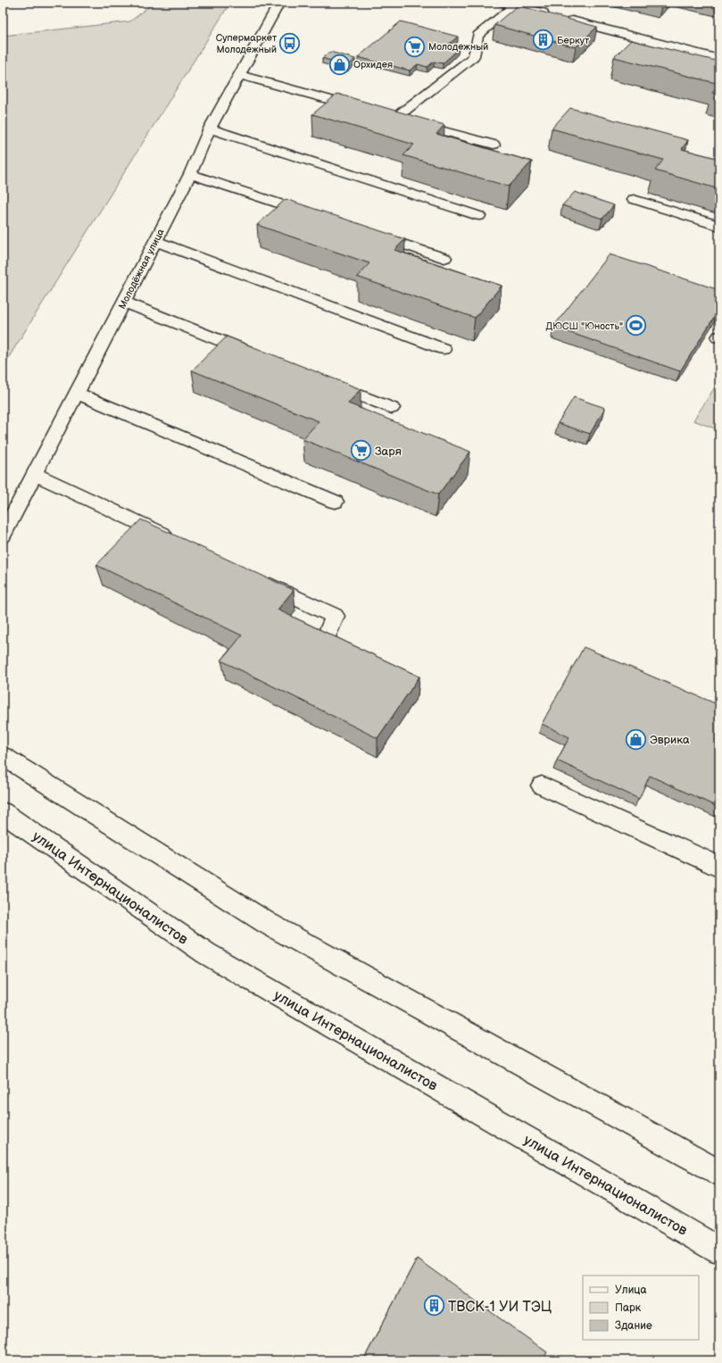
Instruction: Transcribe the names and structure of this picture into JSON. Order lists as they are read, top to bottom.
{
  "streets": {
    "street": ["Молодёжная улица", "улица Интернационалистов"]
  },
  "places": {
    "building": ["Беркут", "ТВСК-1 УИ ТЭЦ"],
    "bus stop": ["Супермаркет Молодежный"],
    "supermarket": ["Молодежный", "Заря"],
    "shop": ["Орхидея", "Эврика"],
    "sports": ["ДЮСШ \"Юность\""]
  },
  "legend": ["Улица", "Парк", "Здание"]
}
